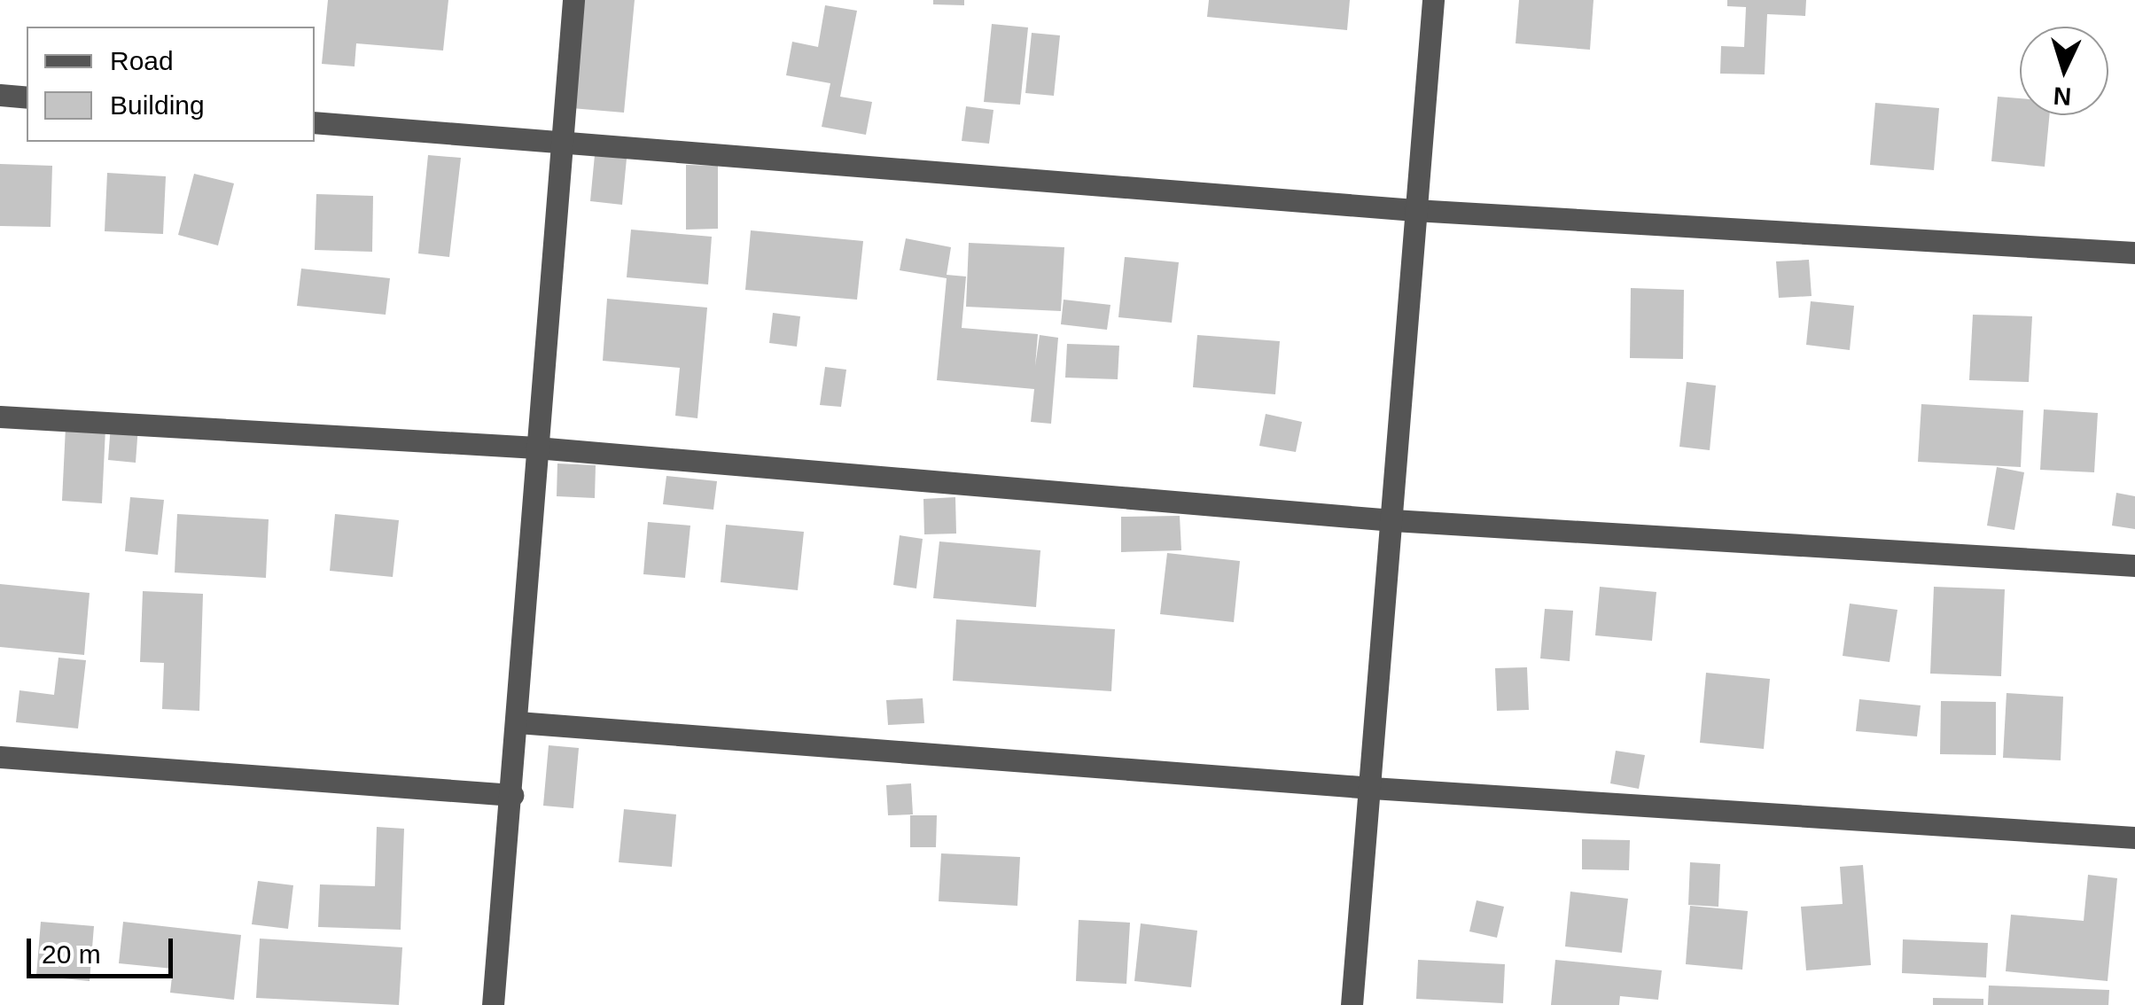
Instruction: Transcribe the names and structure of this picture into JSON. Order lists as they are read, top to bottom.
{
  "legend": ["Road", "Building"],
  "scale_bar": "20 m",
  "north": "bottom"
}
